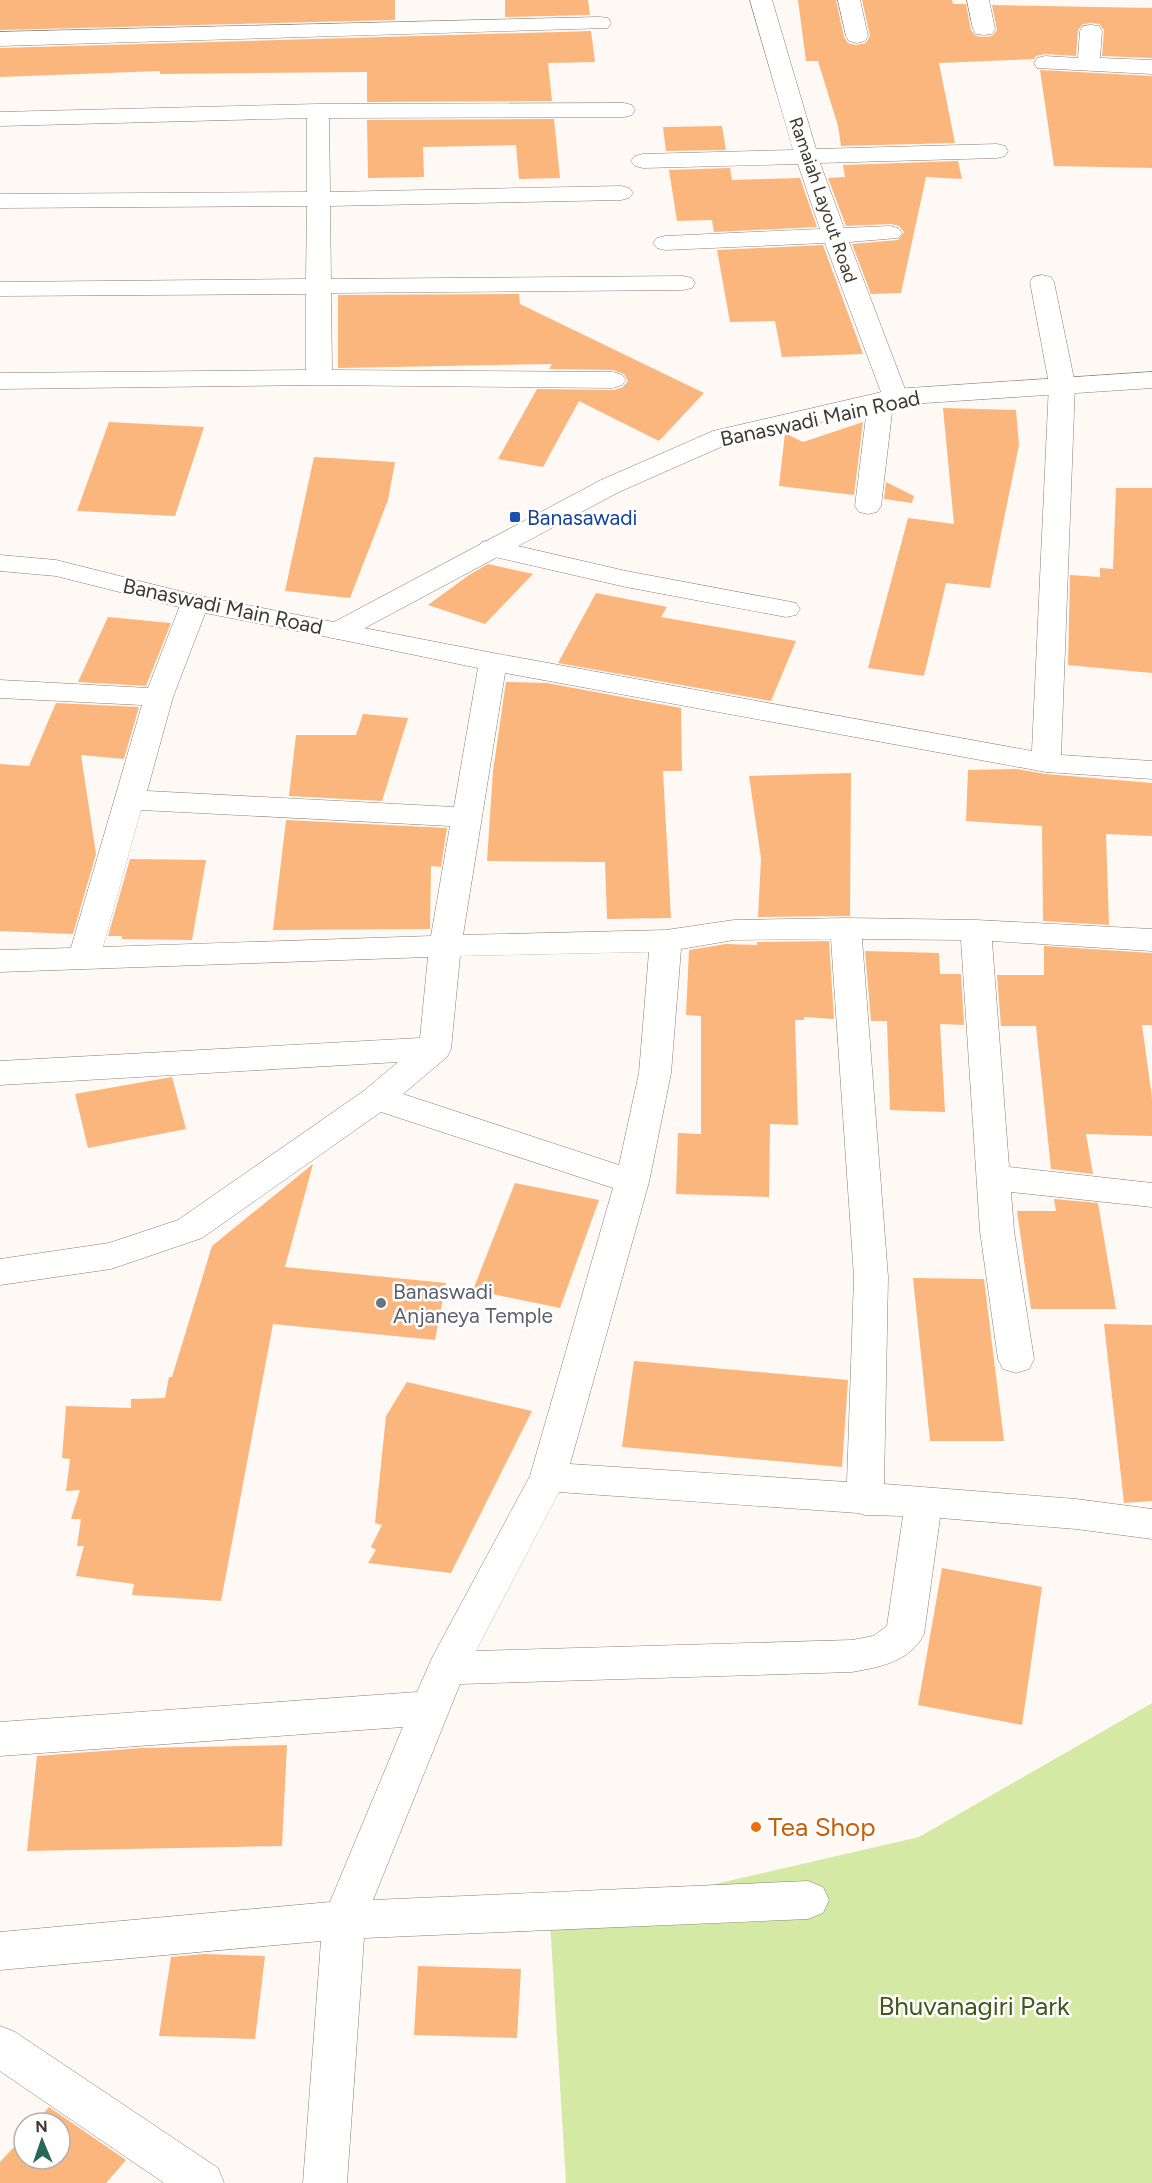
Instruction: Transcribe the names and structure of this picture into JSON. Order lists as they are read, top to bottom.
{
  "streets": {
    "street": ["Ramaiah Layout Road", "Banaswadi Main Road"]
  },
  "crossings": [
    ["Ramaiah Layout Road", "Banaswadi Main Road"]
  ],
  "parks": ["Bhuvanagiri Park"],
  "places": {
    "transit": ["Banasawadi"],
    "other": ["Banaswadi Anjaneya Temple", "Tea Shop"]
  },
  "north": "top"
}
